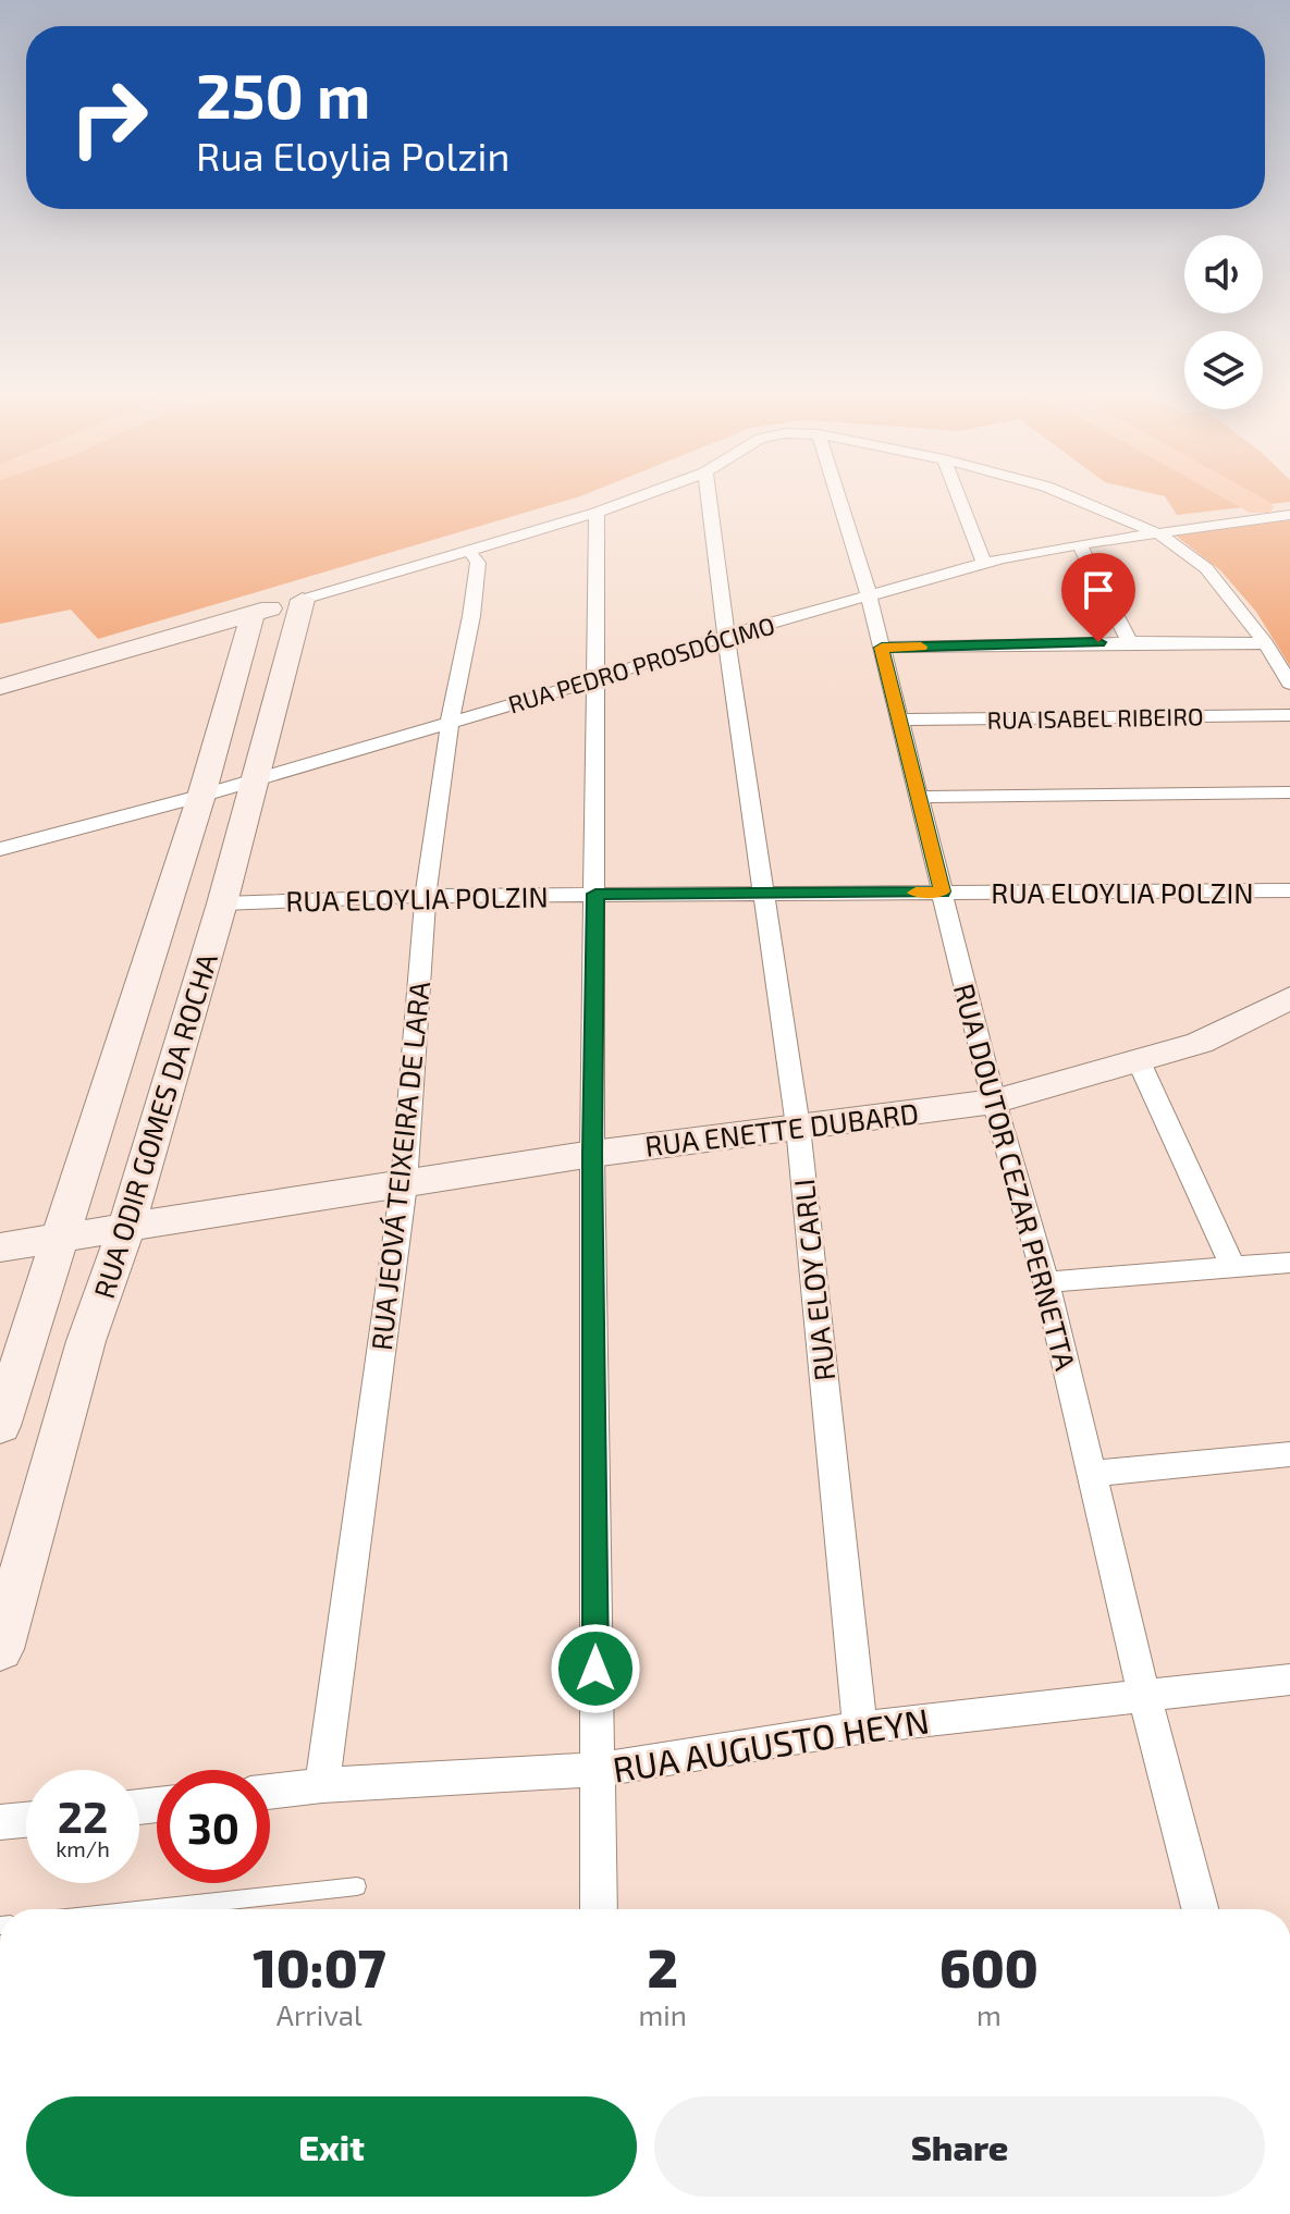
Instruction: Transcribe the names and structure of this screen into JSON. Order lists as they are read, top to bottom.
{
  "streets": {
    "street": [
      "RUA PEDRO PROSDÓCIMO",
      "RUA ISABEL RIBEIRO",
      "RUA ELOYLIA POLZIN",
      "RUA ODIR GOMES DA ROCHA",
      "RUA ENETTE DUBARD",
      "RUA JEOVÁ TEIXEIRA DE LARA",
      "RUA DOUTOR CEZAR PERNETTA",
      "RUA ELOY CARLI",
      "RUA AUGUSTO HEYN"
    ]
  },
  "crossings": [
    ["RUA PEDRO PROSDÓCIMO", "RUA ODIR GOMES DA ROCHA"],
    ["RUA PEDRO PROSDÓCIMO", "RUA JEOVÁ TEIXEIRA DE LARA"],
    ["RUA PEDRO PROSDÓCIMO", "RUA DOUTOR CEZAR PERNETTA"],
    ["RUA PEDRO PROSDÓCIMO", "RUA ELOY CARLI"],
    ["RUA ISABEL RIBEIRO", "RUA DOUTOR CEZAR PERNETTA"],
    ["RUA ELOYLIA POLZIN", "RUA ODIR GOMES DA ROCHA"],
    ["RUA ELOYLIA POLZIN", "RUA JEOVÁ TEIXEIRA DE LARA"],
    ["RUA ELOYLIA POLZIN", "RUA DOUTOR CEZAR PERNETTA"],
    ["RUA ELOYLIA POLZIN", "RUA ELOY CARLI"],
    ["RUA ODIR GOMES DA ROCHA", "RUA ENETTE DUBARD"],
    ["RUA ENETTE DUBARD", "RUA JEOVÁ TEIXEIRA DE LARA"],
    ["RUA ENETTE DUBARD", "RUA DOUTOR CEZAR PERNETTA"],
    ["RUA ENETTE DUBARD", "RUA ELOY CARLI"],
    ["RUA JEOVÁ TEIXEIRA DE LARA", "RUA AUGUSTO HEYN"],
    ["RUA DOUTOR CEZAR PERNETTA", "RUA AUGUSTO HEYN"],
    ["RUA ELOY CARLI", "RUA AUGUSTO HEYN"]
  ],
  "page": {
    "turn": ["250 m", "Rua Eloylia Polzin"],
    "speed": "22 km/h",
    "limit": "30",
    "eta": [
      "10:07",
      "Arrival",
      "2",
      "min",
      "600",
      "m"
    ],
    "buttons": ["Exit", "Share"]
  }
}
